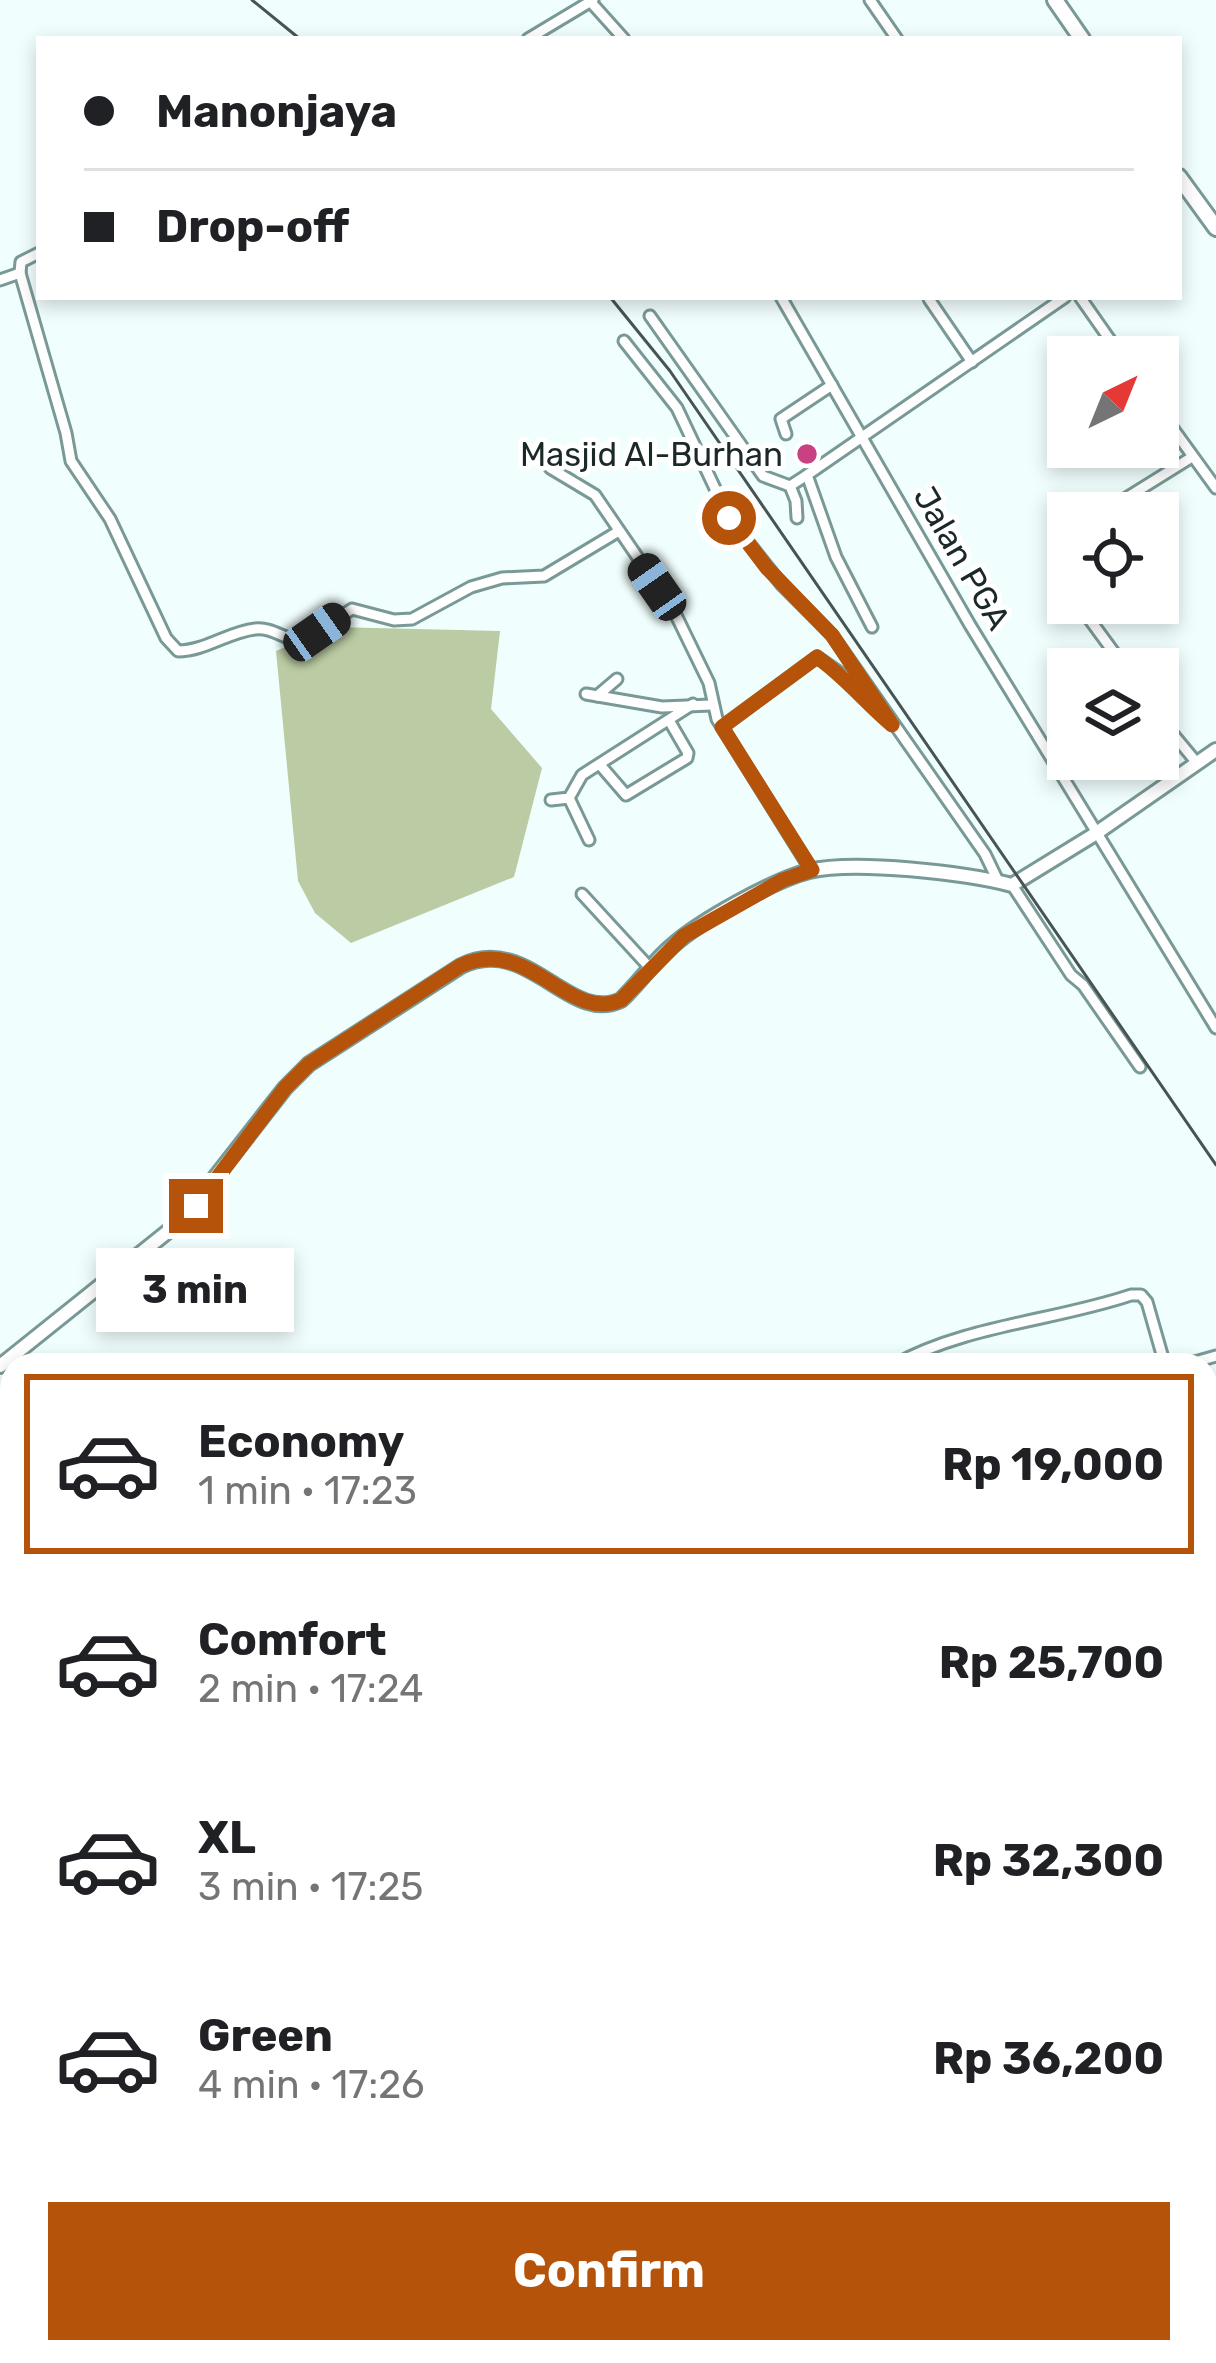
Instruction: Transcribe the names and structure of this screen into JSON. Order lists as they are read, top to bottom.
{
  "streets": {
    "street": ["Jalan PGA"]
  },
  "places": ["Masjid Al-Burhan"],
  "north": "top right",
  "page": {
    "banner": ["Manonjaya", "Drop-off"],
    "bubble": "3 min",
    "list": [
      {
        "name": "Economy",
        "note": "1 min · 17:23",
        "value": "Rp 19,000"
      },
      {
        "name": "Comfort",
        "note": "2 min · 17:24",
        "value": "Rp 25,700"
      },
      {
        "name": "XL",
        "note": "3 min · 17:25",
        "value": "Rp 32,300"
      },
      {
        "name": "Green",
        "note": "4 min · 17:26",
        "value": "Rp 36,200"
      }
    ],
    "buttons": "Confirm"
  }
}
